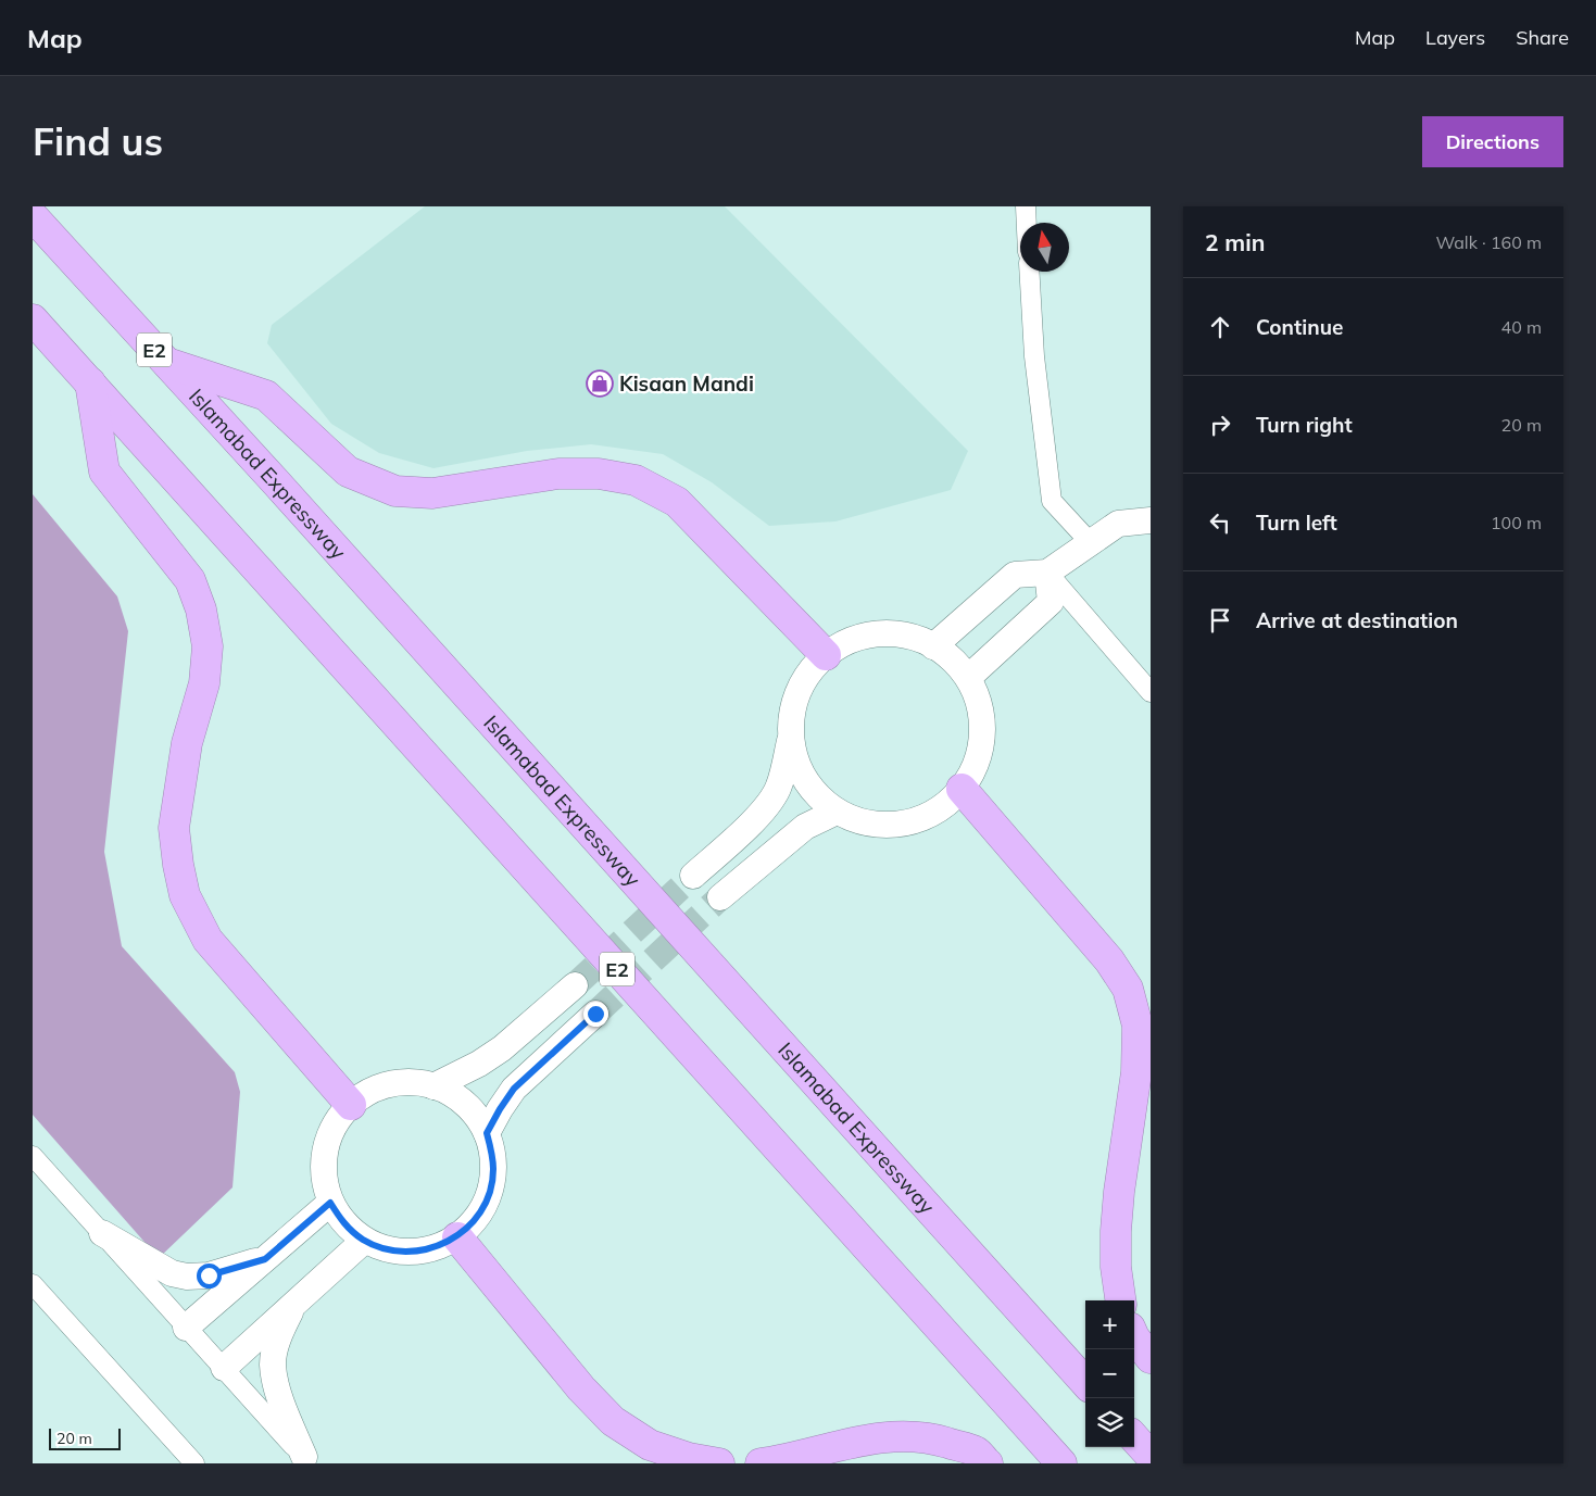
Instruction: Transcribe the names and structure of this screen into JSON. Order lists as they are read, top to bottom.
{
  "streets": {
    "highway": ["E2", "Islamabad Expressway"]
  },
  "places": {
    "shop": ["Kisaan Mandi"]
  },
  "scale_bar": "20 m",
  "north": "top",
  "page": {
    "header": "Map",
    "nav": ["Map", "Layers", "Share"],
    "buttons": "Directions",
    "title": "Find us",
    "heading": ["2 min", "Walk · 160 m"],
    "list": [
      ["Continue", "40 m"],
      ["Turn right", "20 m"],
      ["Turn left", "100 m"],
      "Arrive at destination"
    ],
    "map_buttons": ["+", "−"],
    "scale": "20 m"
  }
}
